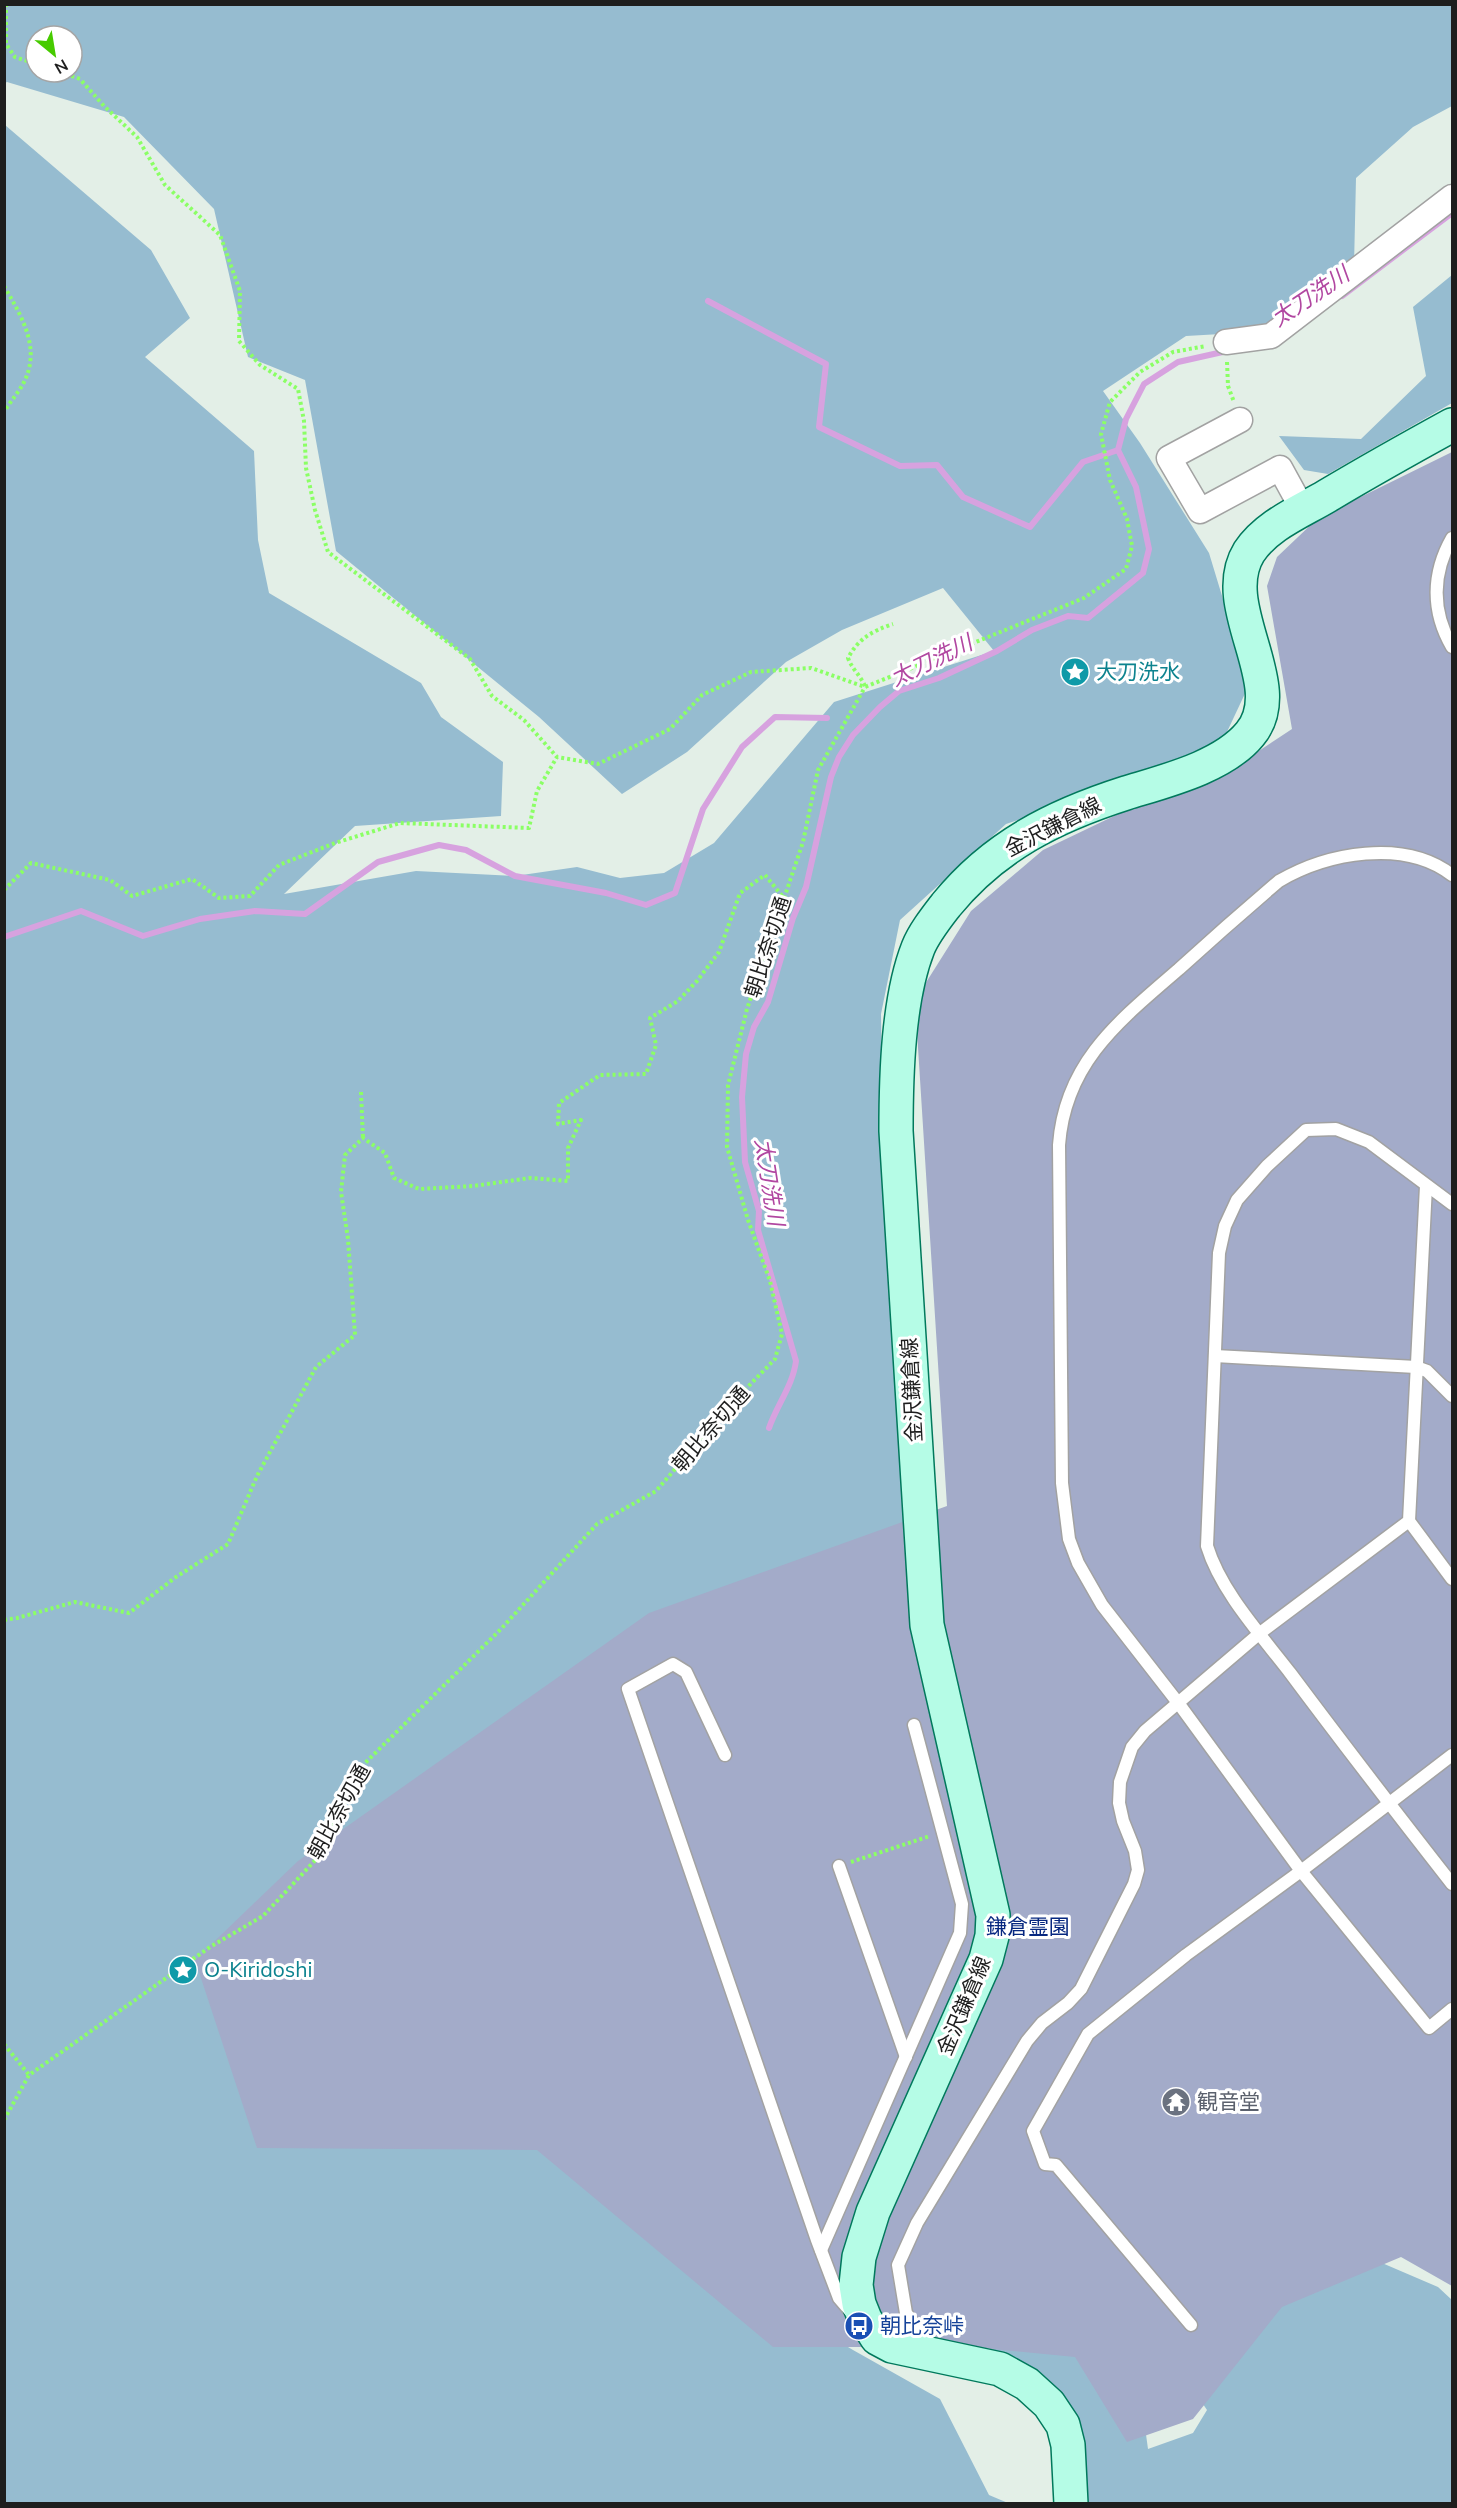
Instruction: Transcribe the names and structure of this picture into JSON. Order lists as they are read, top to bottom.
{
  "streets": {
    "main road": ["金沢鎌倉線"],
    "path": ["朝比奈切通"]
  },
  "water": ["太刀洗川"],
  "parks": ["鎌倉霊園"],
  "places": {
    "place": ["大刀洗水", "O-Kiridoshi"],
    "temple": ["観音堂"],
    "bus stop": ["朝比奈峠"]
  },
  "north": "bottom right"
}
